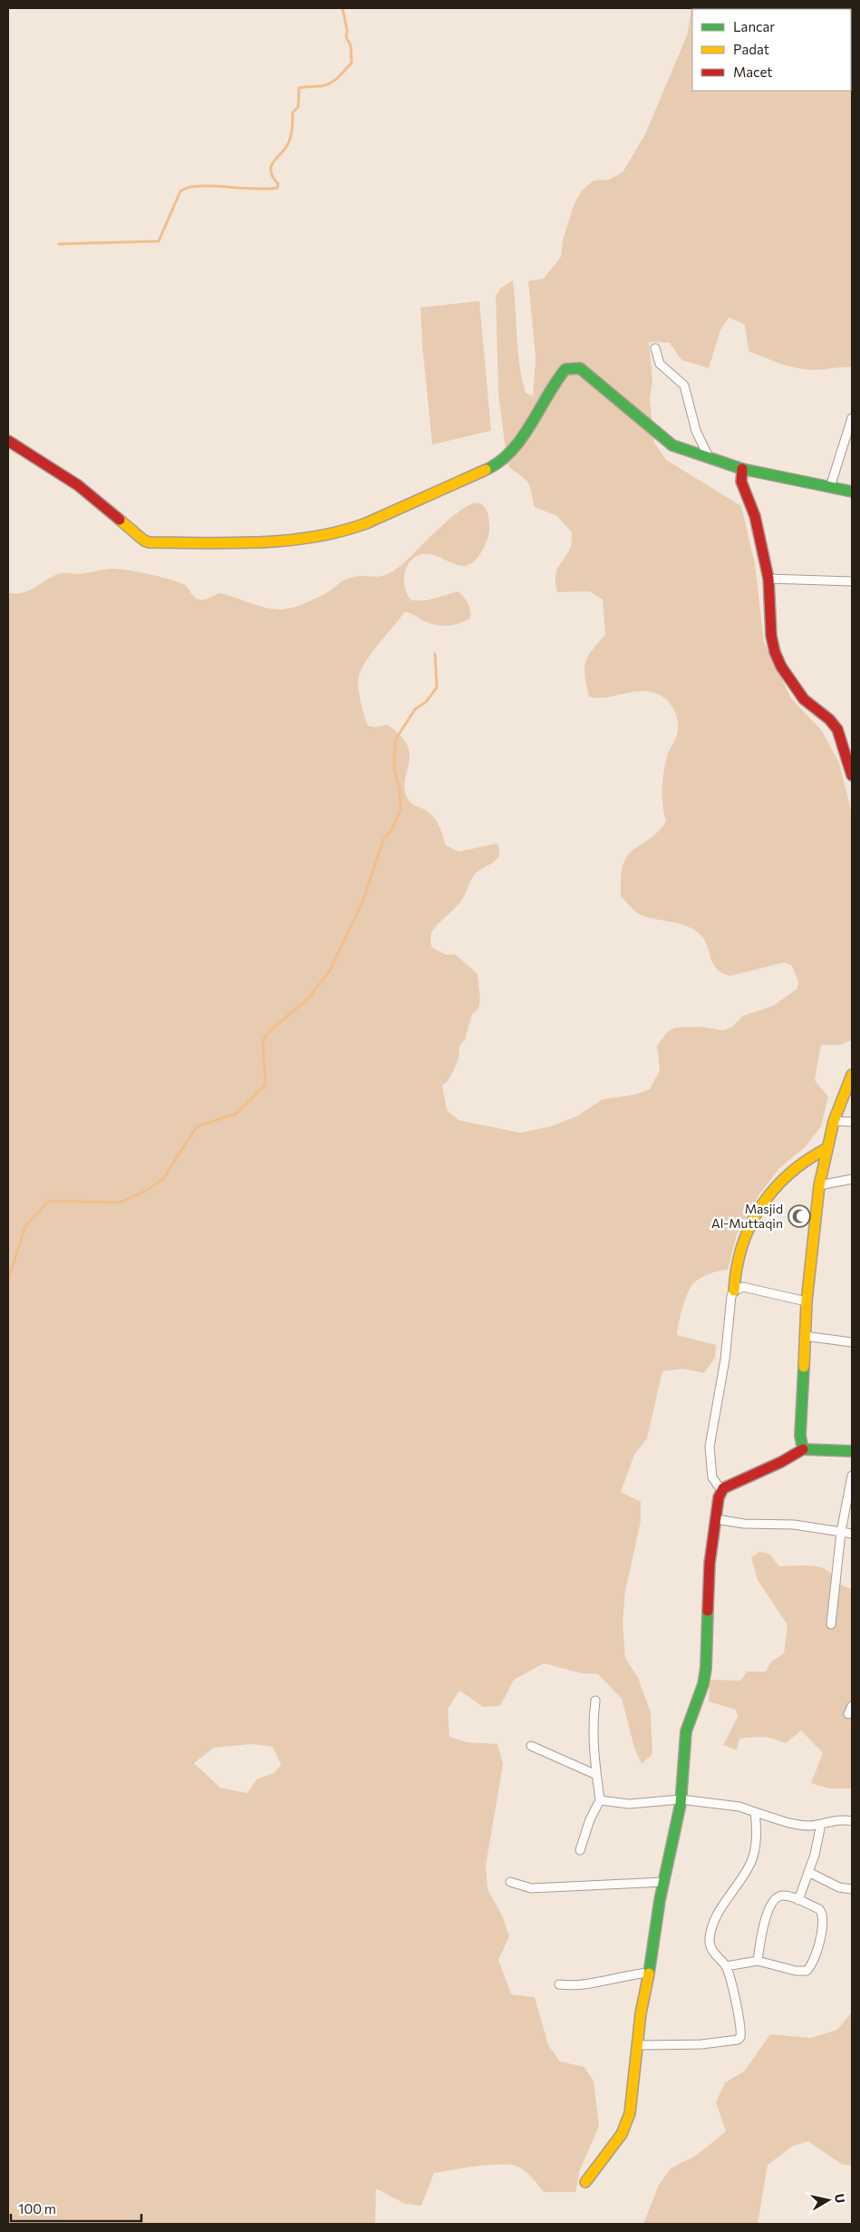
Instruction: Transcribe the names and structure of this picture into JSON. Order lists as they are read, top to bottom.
{
  "places": {
    "mosque": ["Masjid Al-Muttaqin"]
  },
  "legend": ["Lancar", "Padat", "Macet"],
  "scale_bar": "100 m",
  "north": "right"
}
